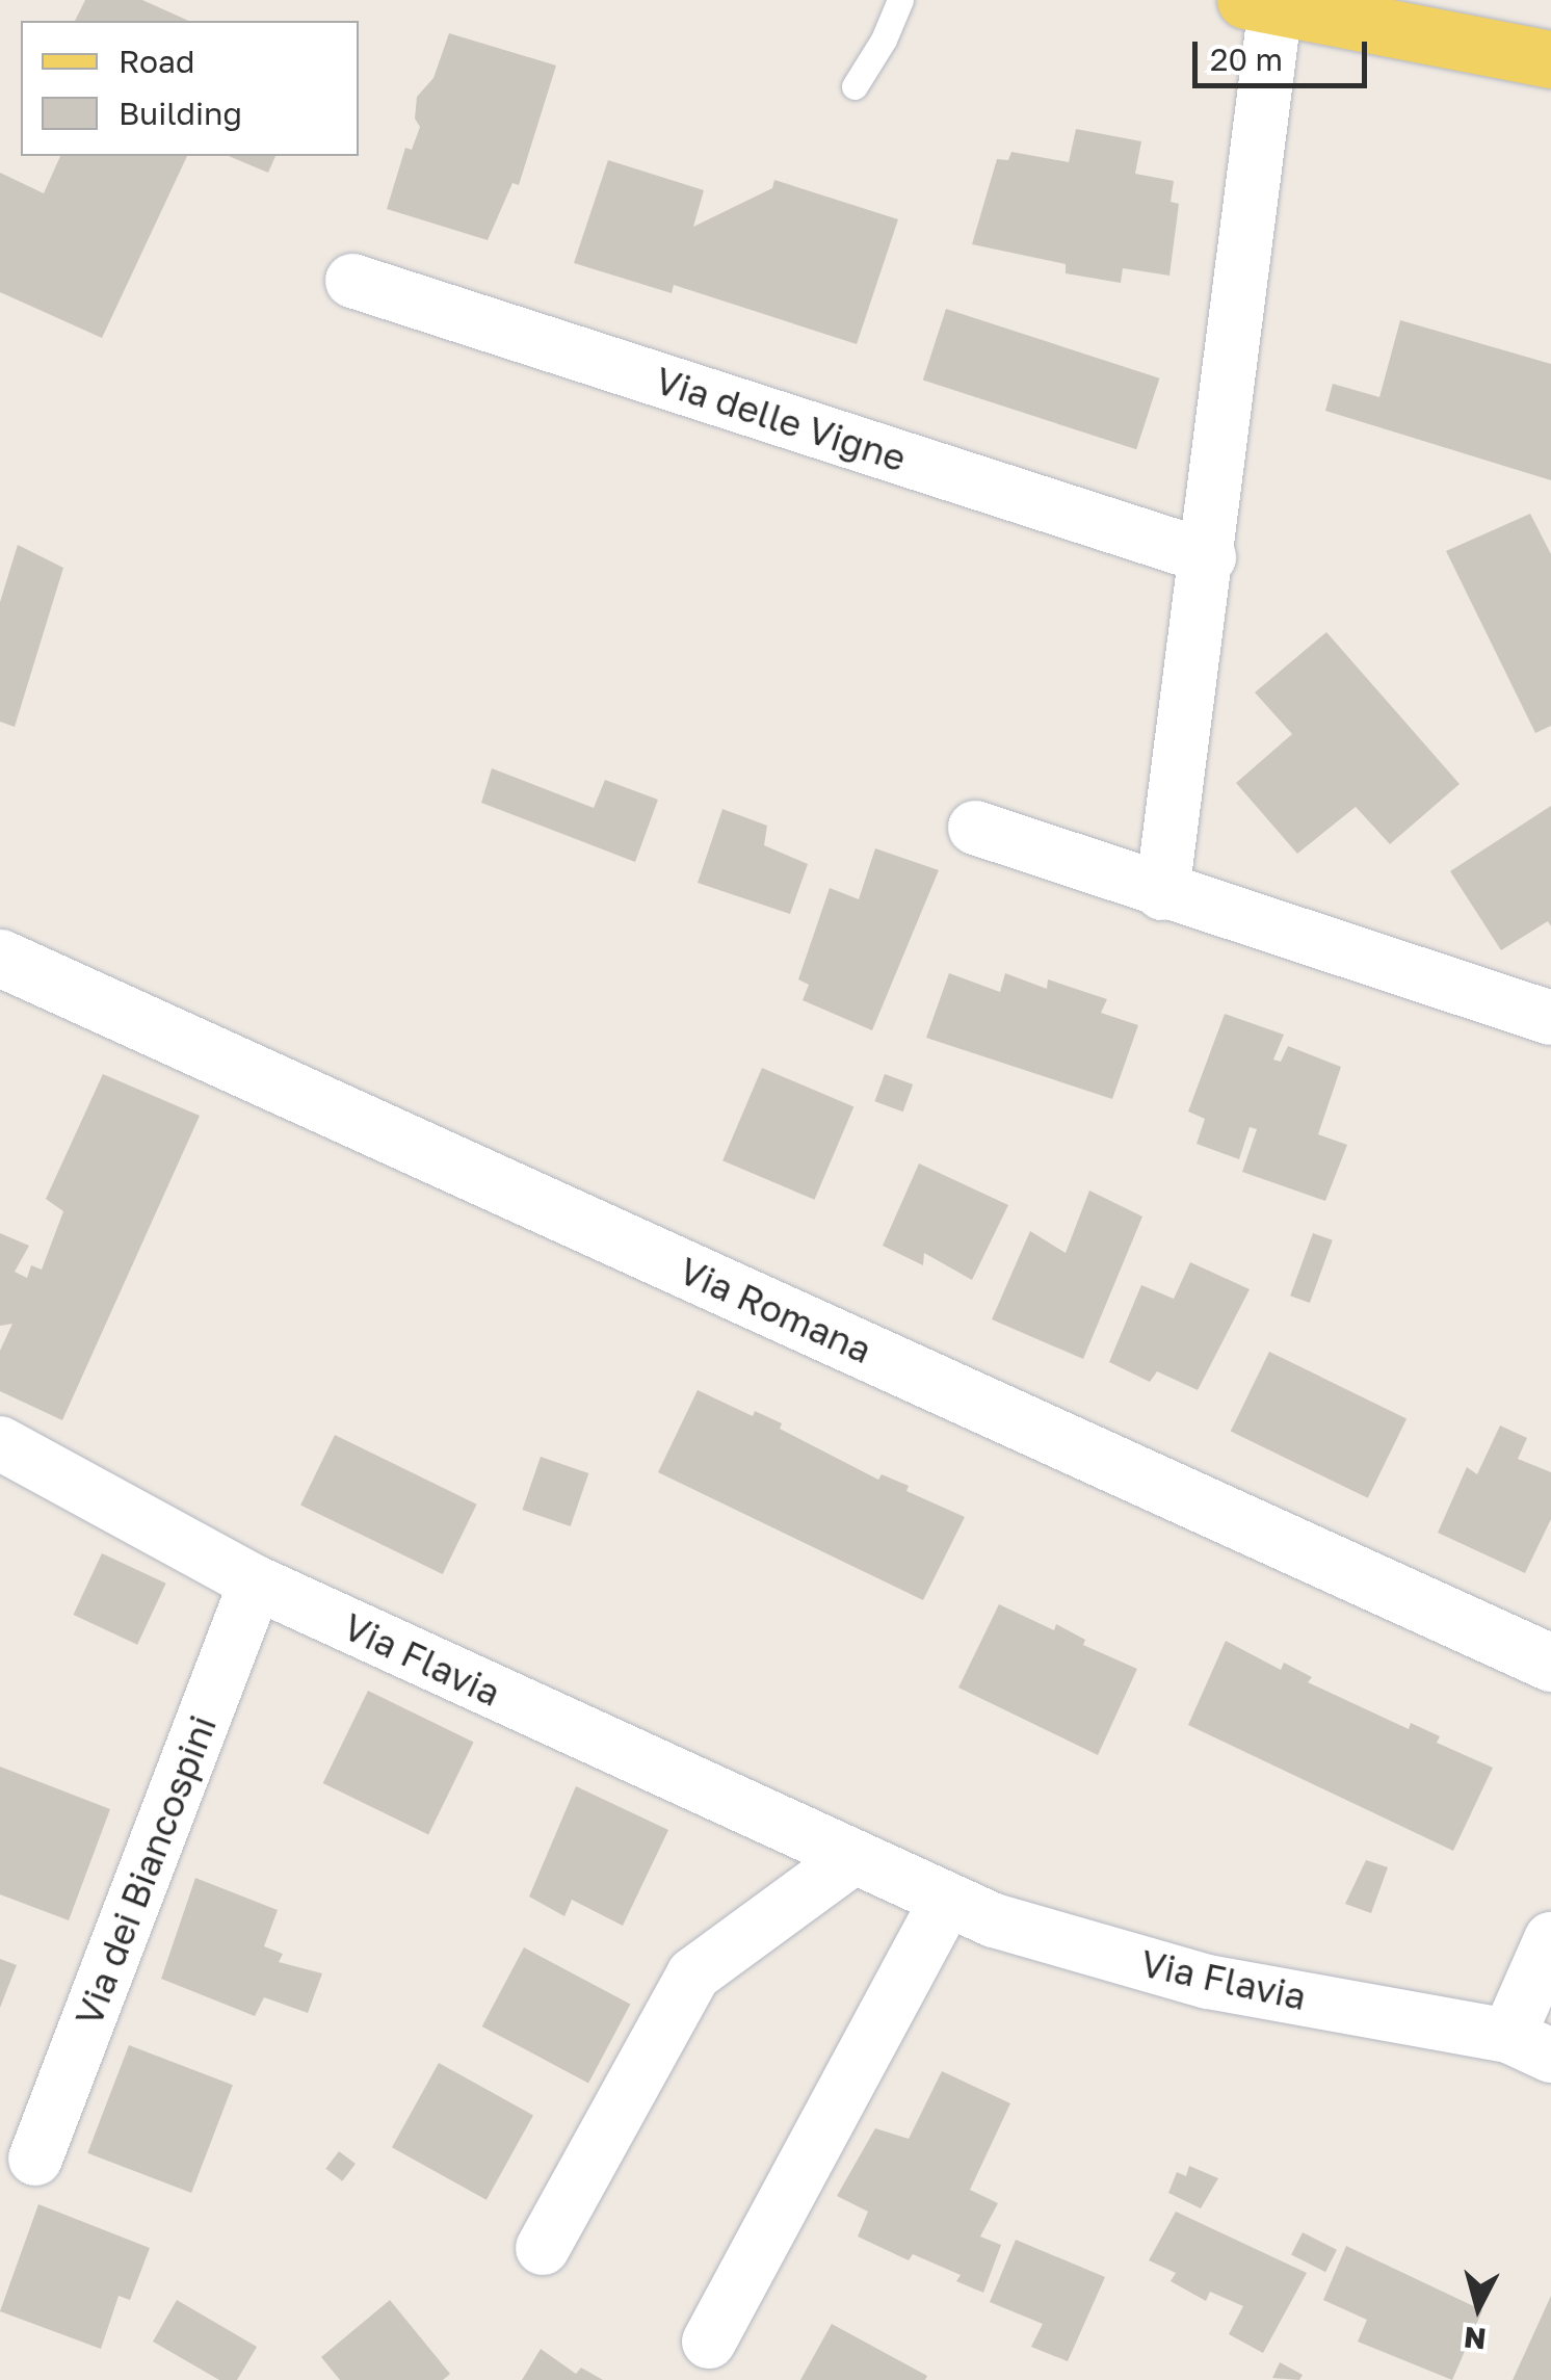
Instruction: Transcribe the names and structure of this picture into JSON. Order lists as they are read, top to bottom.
{
  "streets": {
    "street": [
      "Via delle Vigne",
      "Via Romana",
      "Via Flavia",
      "Via dei Biancospini"
    ]
  },
  "crossings": [
    ["Via Flavia", "Via dei Biancospini"]
  ],
  "legend": ["Road", "Building"],
  "scale_bar": "20 m",
  "north": "bottom"
}
